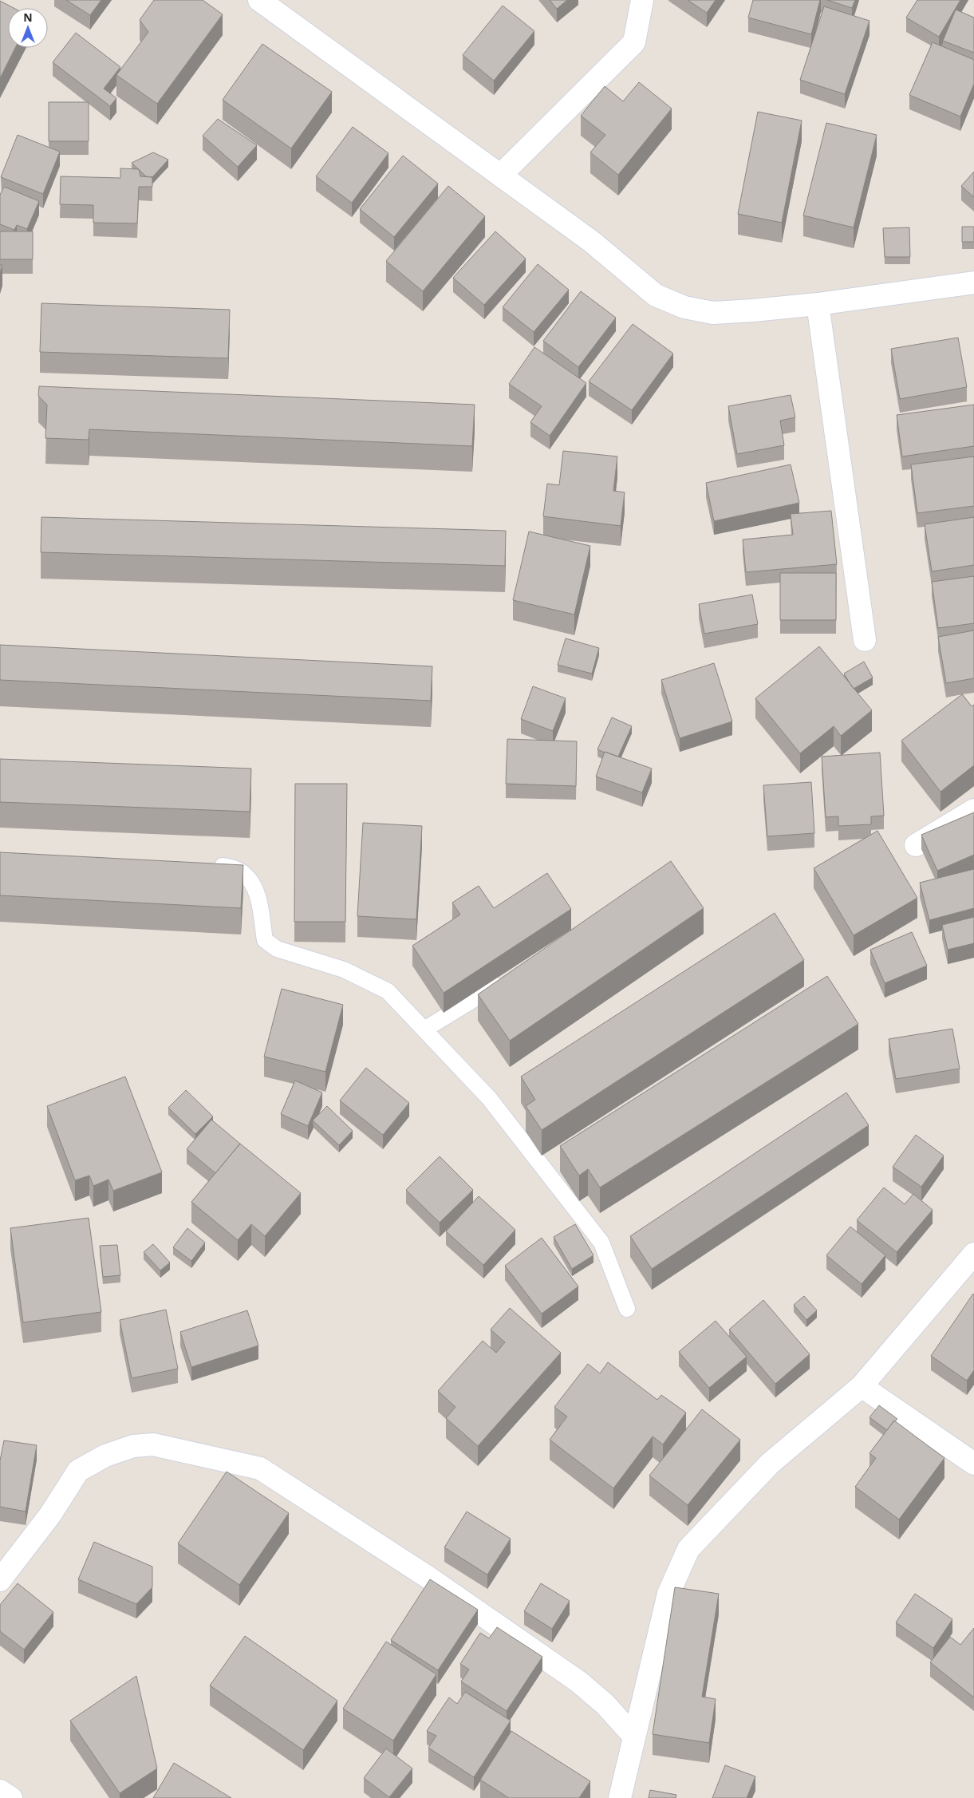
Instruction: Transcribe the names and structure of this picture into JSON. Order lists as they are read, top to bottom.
{
  "north": "top"
}
